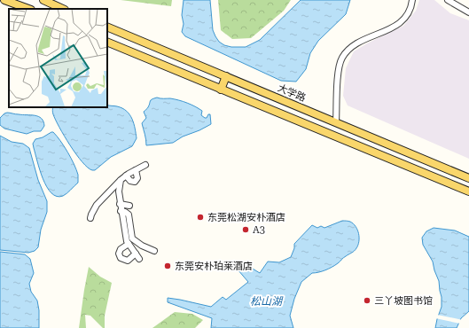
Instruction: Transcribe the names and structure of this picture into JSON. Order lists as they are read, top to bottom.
{
  "streets": {
    "main road": ["大学路"]
  },
  "water": ["松山湖"],
  "places": [
    "东莞松湖安朴酒店",
    "A3",
    "东莞安朴珀莱酒店",
    "三丫坡图书馆"
  ]
}
